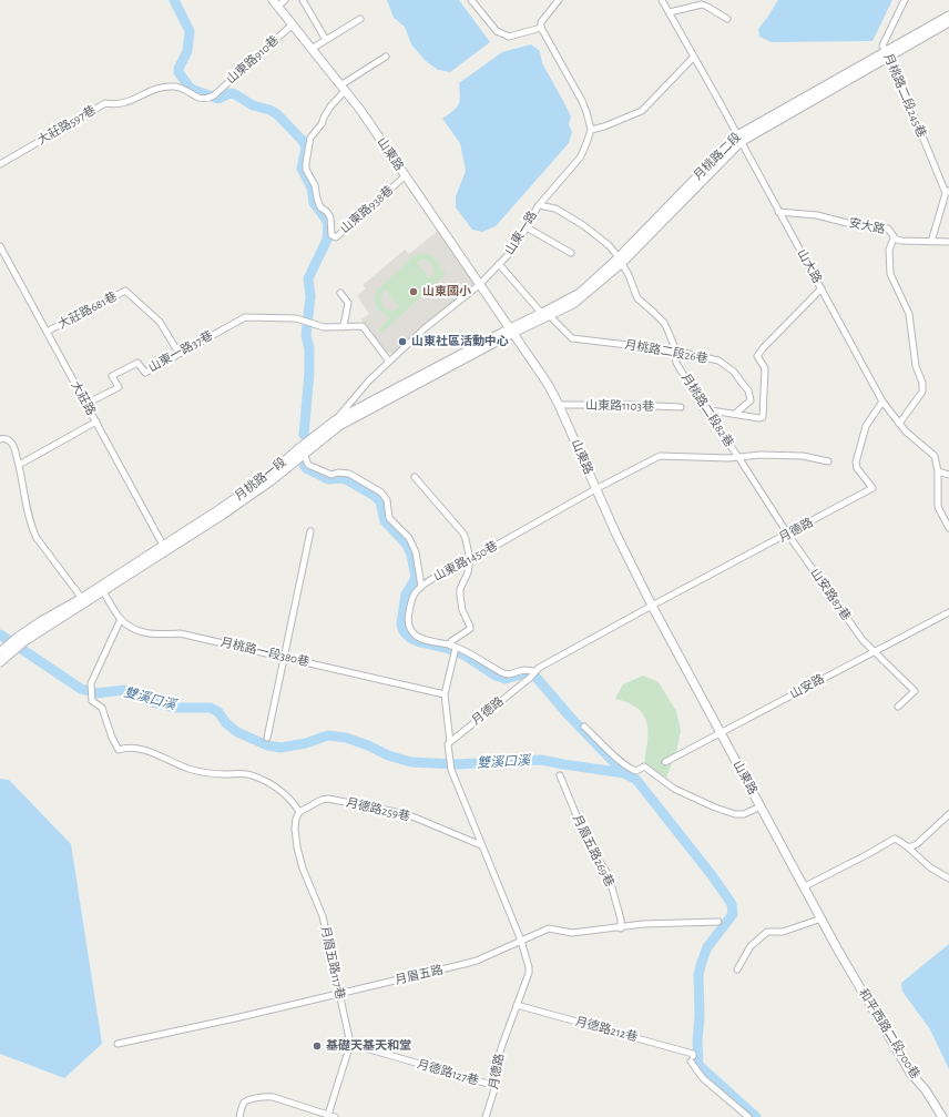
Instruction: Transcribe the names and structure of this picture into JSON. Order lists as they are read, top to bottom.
{
  "streets": {
    "street": [
      "山東路910巷",
      "月桃路二段245巷",
      "大莊路597巷",
      "山東路",
      "月桃路二段",
      "山東路938巷",
      "安大路",
      "山東一路",
      "山大路",
      "大莊路681巷",
      "山東一路37巷",
      "月桃路二段26巷",
      "大莊路",
      "山東路1103巷",
      "月桃路二段82巷",
      "月桃路一段",
      "月德路",
      "山東路1450巷",
      "山安路87巷",
      "月桃路一段380巷",
      "山安路",
      "月德路259巷",
      "月眉五路269巷",
      "月眉五路117巷",
      "月眉五路",
      "月德路212巷",
      "和平西路二段700巷",
      "月德路127巷"
    ]
  },
  "crossings": [
    ["山東路910巷", "大莊路597巷"],
    ["山東路910巷", "山東路"],
    ["月桃路二段245巷", "月桃路二段"],
    ["山東路", "月桃路二段"],
    ["山東路", "山東路938巷"],
    ["山東路", "山東一路"],
    ["山東路", "山東路1103巷"],
    ["山東路", "月桃路一段"],
    ["山東路", "月德路"],
    ["山東路", "山東路1450巷"],
    ["山東路", "山安路"],
    ["山東路", "和平西路二段700巷"],
    ["月桃路二段", "山大路"],
    ["月桃路二段", "月桃路二段26巷"],
    ["月桃路二段", "月桃路二段82巷"],
    ["月桃路二段", "月桃路一段"],
    ["安大路", "山大路"],
    ["山東一路", "月桃路二段26巷"],
    ["山東一路", "月桃路二段82巷"],
    ["山東一路", "月桃路一段"],
    ["山大路", "月德路"],
    ["大莊路681巷", "山東一路37巷"],
    ["大莊路681巷", "大莊路"],
    ["山東一路37巷", "大莊路"],
    ["月桃路二段26巷", "月桃路二段82巷"],
    ["大莊路", "月桃路一段"],
    ["月桃路二段82巷", "月德路"],
    ["月桃路二段82巷", "山東路1450巷"],
    ["月桃路二段82巷", "山安路87巷"],
    ["月桃路一段", "月桃路一段380巷"],
    ["月德路", "山東路1450巷"],
    ["月德路", "山安路87巷"],
    ["月德路", "月德路259巷"],
    ["月德路", "月眉五路"],
    ["月德路", "月德路212巷"],
    ["月德路", "月德路127巷"],
    ["山安路87巷", "山安路"],
    ["月德路259巷", "月眉五路117巷"],
    ["月眉五路269巷", "月眉五路"],
    ["月眉五路117巷", "月眉五路"],
    ["月眉五路117巷", "月德路127巷"]
  ],
  "water": ["雙溪口溪"],
  "places": ["山東國小", "山東社區活動中心", "基礎天基天和堂"]
}
